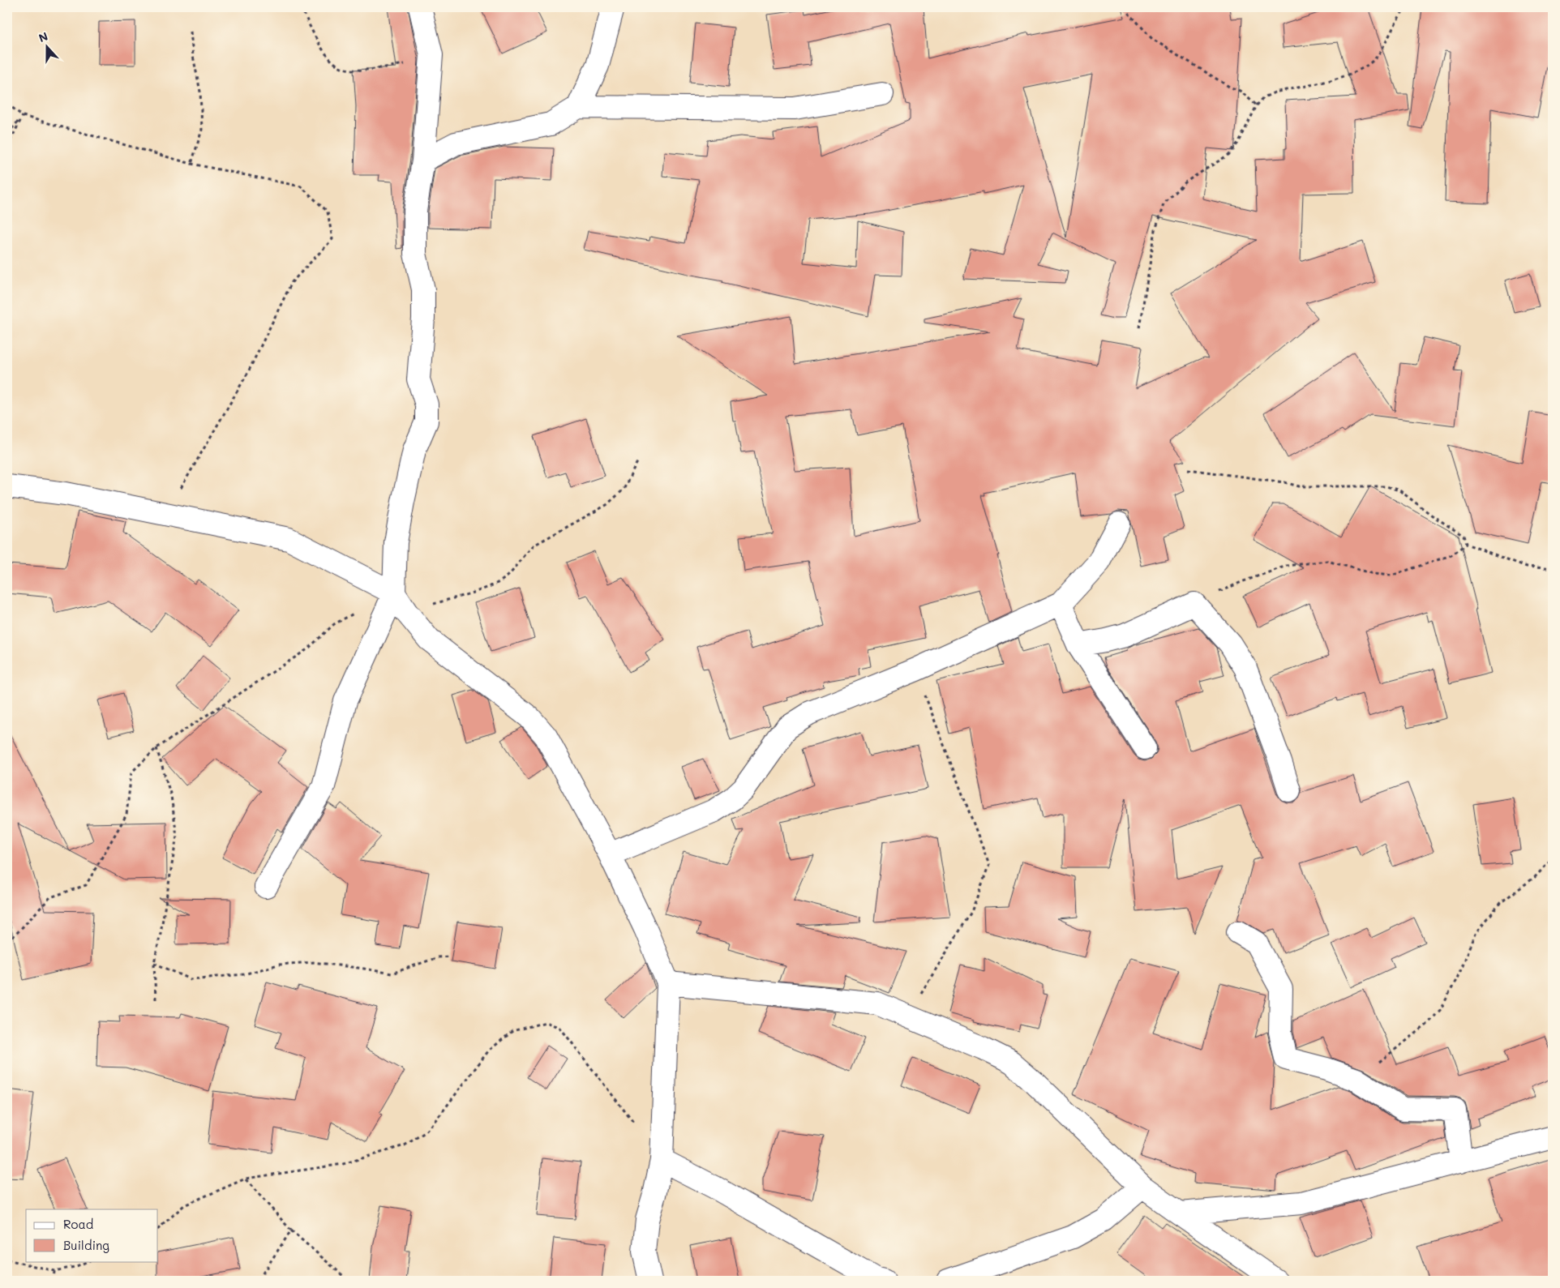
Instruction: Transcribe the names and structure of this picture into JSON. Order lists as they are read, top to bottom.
{
  "legend": ["Road", "Building"],
  "north": "top"
}
